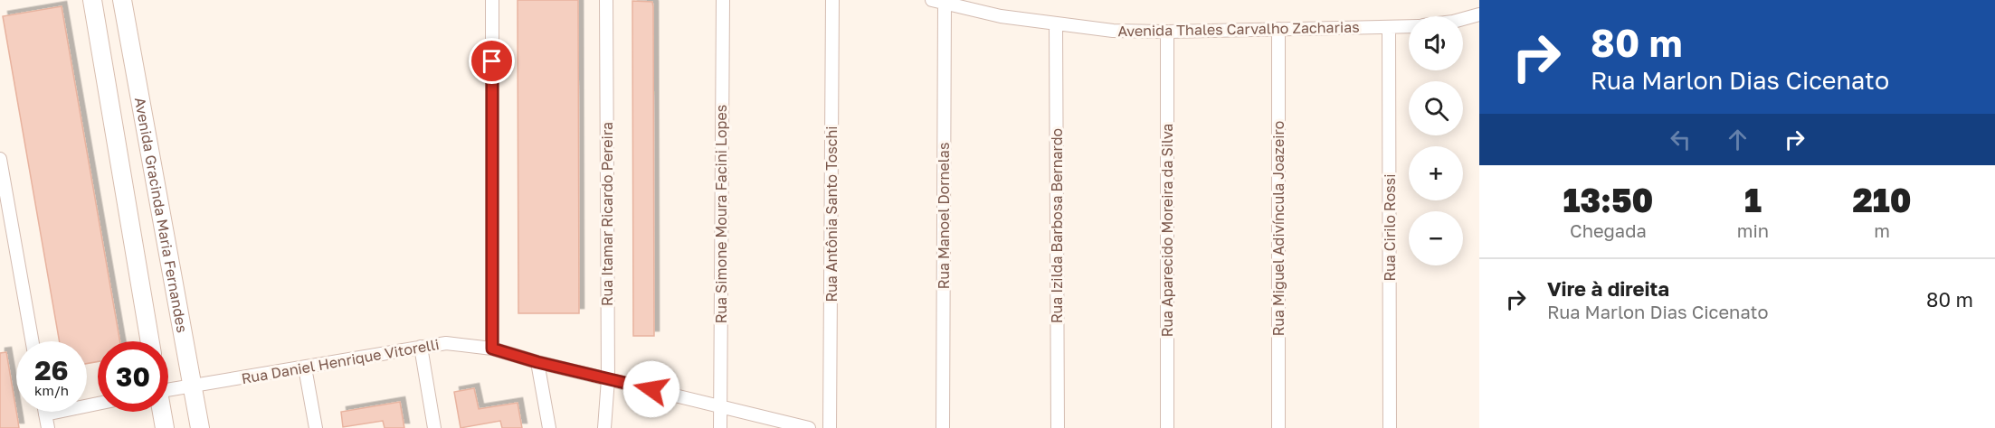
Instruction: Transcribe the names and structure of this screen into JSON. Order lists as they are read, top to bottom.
{
  "streets": {
    "street": [
      "Avenida Thales Carvalho Zacharias",
      "Avenida Gracinda Maria Fernandes",
      "Rua Itamar Ricardo Pereira",
      "Rua Simone Moura Facini Lopes",
      "Rua Antônia Santo Toschi",
      "Rua Manoel Dornelas",
      "Rua Izilda Barbosa Bernardo",
      "Rua Cirilo Rossi",
      "Rua Miguel Adivíncula Joazeiro",
      "Rua Aparecido Moreira da Silva",
      "Rua Daniel Henrique Vitorelli"
    ]
  },
  "crossings": [
    ["Avenida Thales Carvalho Zacharias", "Rua Manoel Dornelas"],
    ["Avenida Thales Carvalho Zacharias", "Rua Izilda Barbosa Bernardo"],
    ["Avenida Thales Carvalho Zacharias", "Rua Cirilo Rossi"],
    ["Avenida Thales Carvalho Zacharias", "Rua Miguel Adivíncula Joazeiro"],
    ["Avenida Thales Carvalho Zacharias", "Rua Aparecido Moreira da Silva"],
    ["Avenida Gracinda Maria Fernandes", "Rua Daniel Henrique Vitorelli"],
    ["Rua Itamar Ricardo Pereira", "Rua Daniel Henrique Vitorelli"],
    ["Rua Simone Moura Facini Lopes", "Rua Daniel Henrique Vitorelli"]
  ],
  "page": {
    "turn": ["80 m", "Rua Marlon Dias Cicenato"],
    "map_buttons": ["+", "−"],
    "eta": [
      "13:50",
      "Chegada",
      "1",
      "min",
      "210",
      "m"
    ],
    "list": [
      {
        "name": "Vire à direita",
        "note": "Rua Marlon Dias Cicenato",
        "value": "80 m"
      }
    ],
    "speed": "26 km/h",
    "limit": "30"
  }
}
